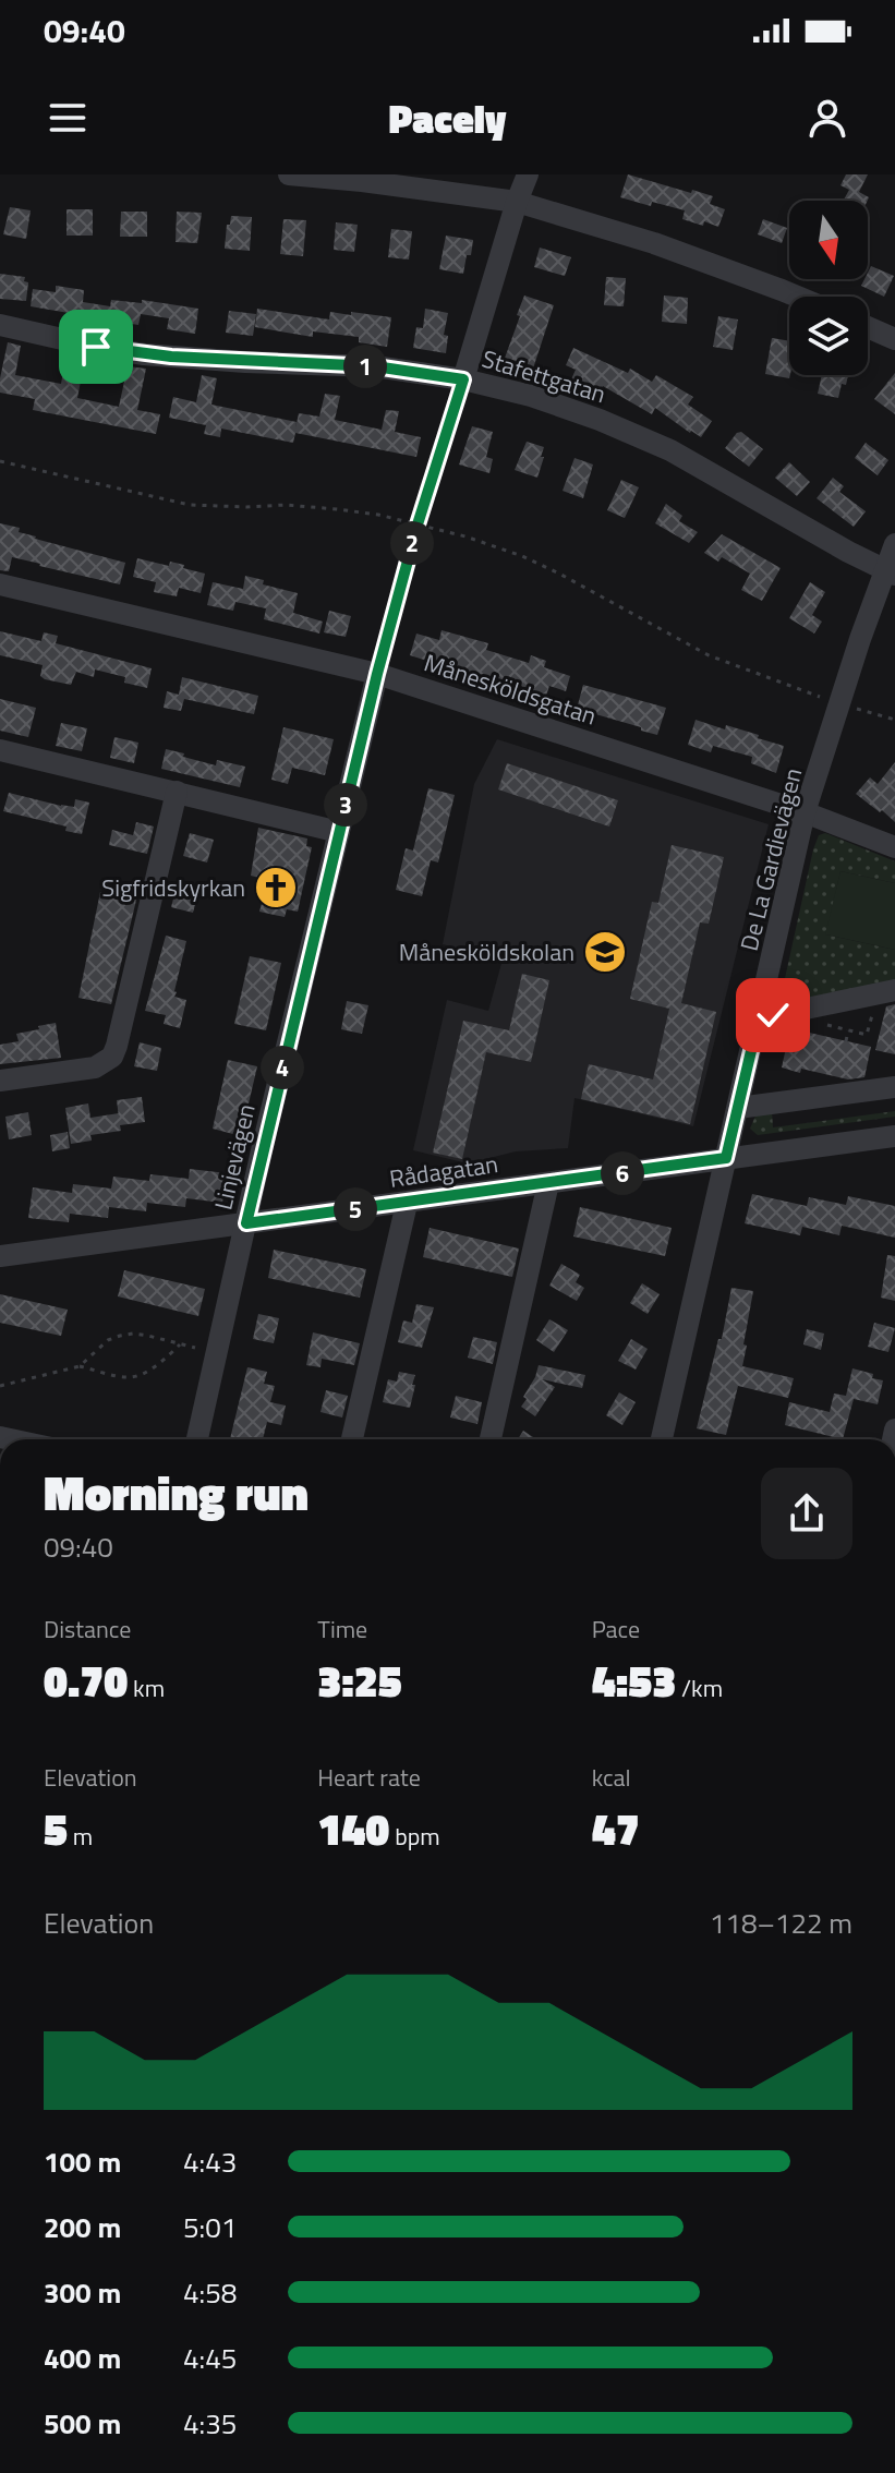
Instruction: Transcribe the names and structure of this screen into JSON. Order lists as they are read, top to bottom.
{
  "streets": {
    "street": [
      "Stafettgatan",
      "Månesköldsgatan",
      "De La Gardievägen",
      "Linjevägen",
      "Rådagatan"
    ]
  },
  "crossings": [
    ["Stafettgatan", "De La Gardievägen"],
    ["Månesköldsgatan", "De La Gardievägen"],
    ["Månesköldsgatan", "Linjevägen"],
    ["De La Gardievägen", "Rådagatan"],
    ["Linjevägen", "Rådagatan"]
  ],
  "places": {
    "church": ["Sigfridskyrkan"],
    "school or university": ["Månesköldskolan"]
  },
  "north": "bottom",
  "page": {
    "status": "09:40",
    "header": "Pacely",
    "pins": [
      "1",
      "2",
      "3",
      "4",
      "6",
      "5"
    ],
    "heading": ["Morning run", "09:40"],
    "stats": [
      ["Distance", "0.70 km"],
      ["Time", "3:25"],
      ["Pace", "4:53 /km"],
      ["Elevation", "5 m"],
      ["Heart rate", "140 bpm"],
      ["kcal", "47"]
    ],
    "chart": ["Elevation", "118–122 m"],
    "list": [
      {
        "name": "100 m",
        "note": "4:43"
      },
      {
        "name": "200 m",
        "note": "5:01"
      },
      {
        "name": "300 m",
        "note": "4:58"
      },
      {
        "name": "400 m",
        "note": "4:45"
      },
      {
        "name": "500 m",
        "note": "4:35"
      }
    ]
  }
}
